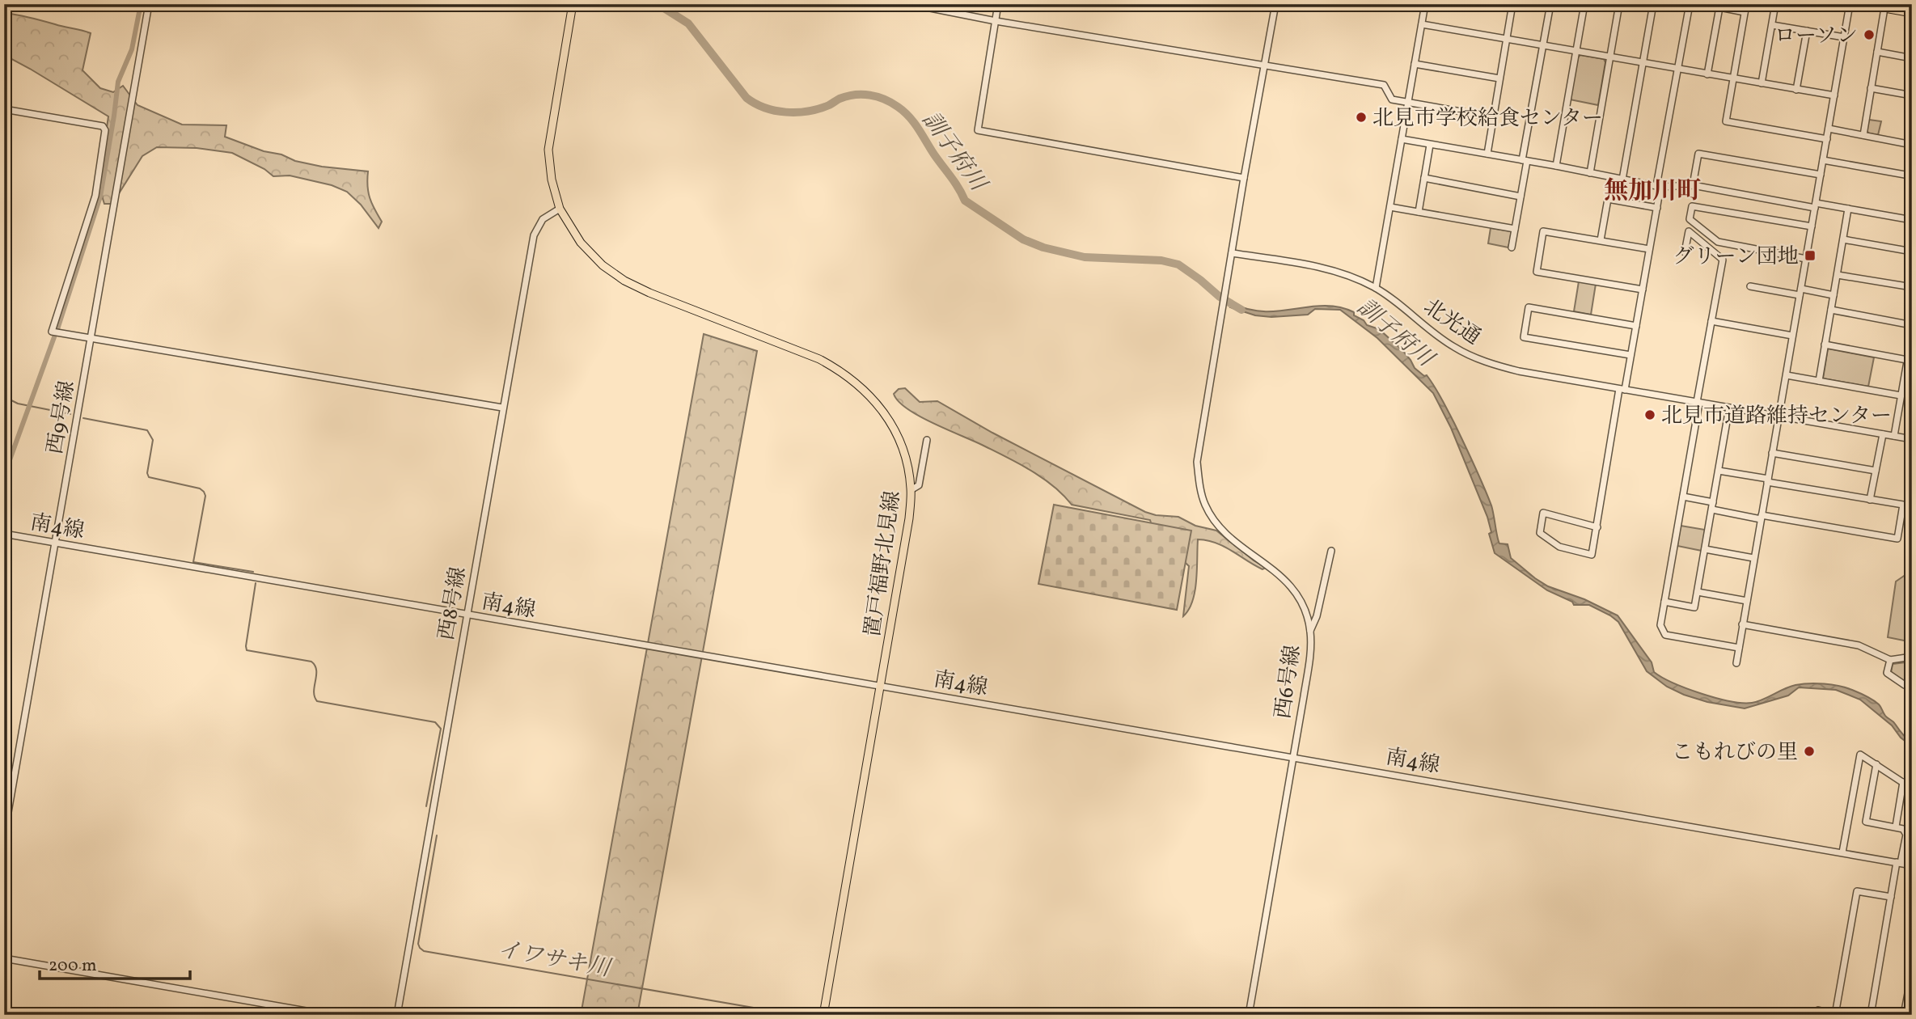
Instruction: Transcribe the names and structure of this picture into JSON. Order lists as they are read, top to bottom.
{
  "streets": {
    "main road": ["置戸福野北見線"],
    "street": [
      "北光通",
      "西9号線",
      "南4線",
      "西8号線",
      "西6号線"
    ]
  },
  "crossings": [
    ["北光通", "西6号線"],
    ["西9号線", "南4線"],
    ["南4線", "置戸福野北見線"],
    ["南4線", "西8号線"],
    ["南4線", "西6号線"],
    ["置戸福野北見線", "西8号線"]
  ],
  "districts": ["無加川町"],
  "water": ["訓子府川", "イワサキ川"],
  "places": {
    "other": [
      "ローソン",
      "北見市学校給食センター",
      "北見市道路維持センター",
      "こもれびの里"
    ],
    "transit": ["グリーン団地"]
  },
  "scale_bar": "200 m"
}
